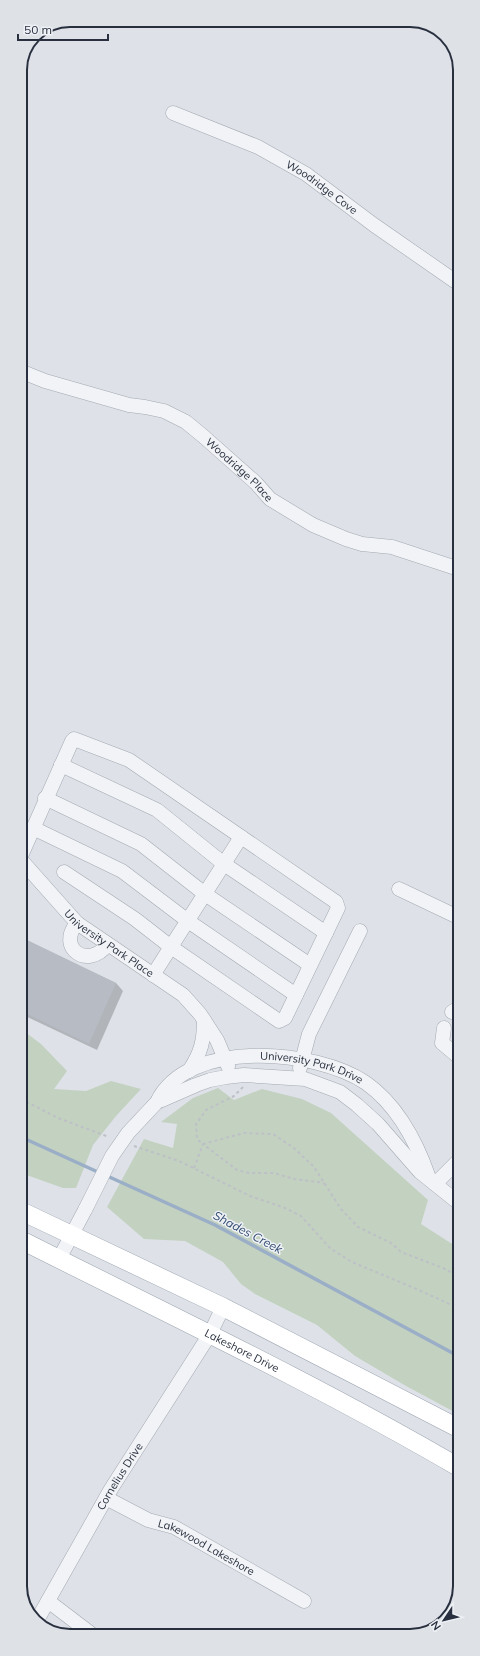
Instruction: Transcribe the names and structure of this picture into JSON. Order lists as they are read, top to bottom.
{
  "streets": {
    "main road": ["Lakeshore Drive"],
    "street": [
      "Woodridge Cove",
      "Woodridge Place",
      "University Park Place",
      "University Park Drive",
      "Cornelius Drive",
      "Lakewood Lakeshore"
    ]
  },
  "crossings": [
    ["University Park Place", "University Park Drive"],
    ["University Park Drive", "Lakeshore Drive"],
    ["Lakeshore Drive", "Cornelius Drive"],
    ["Cornelius Drive", "Lakewood Lakeshore"]
  ],
  "water": ["Shades Creek"],
  "scale_bar": "50 m",
  "north": "bottom left"
}
